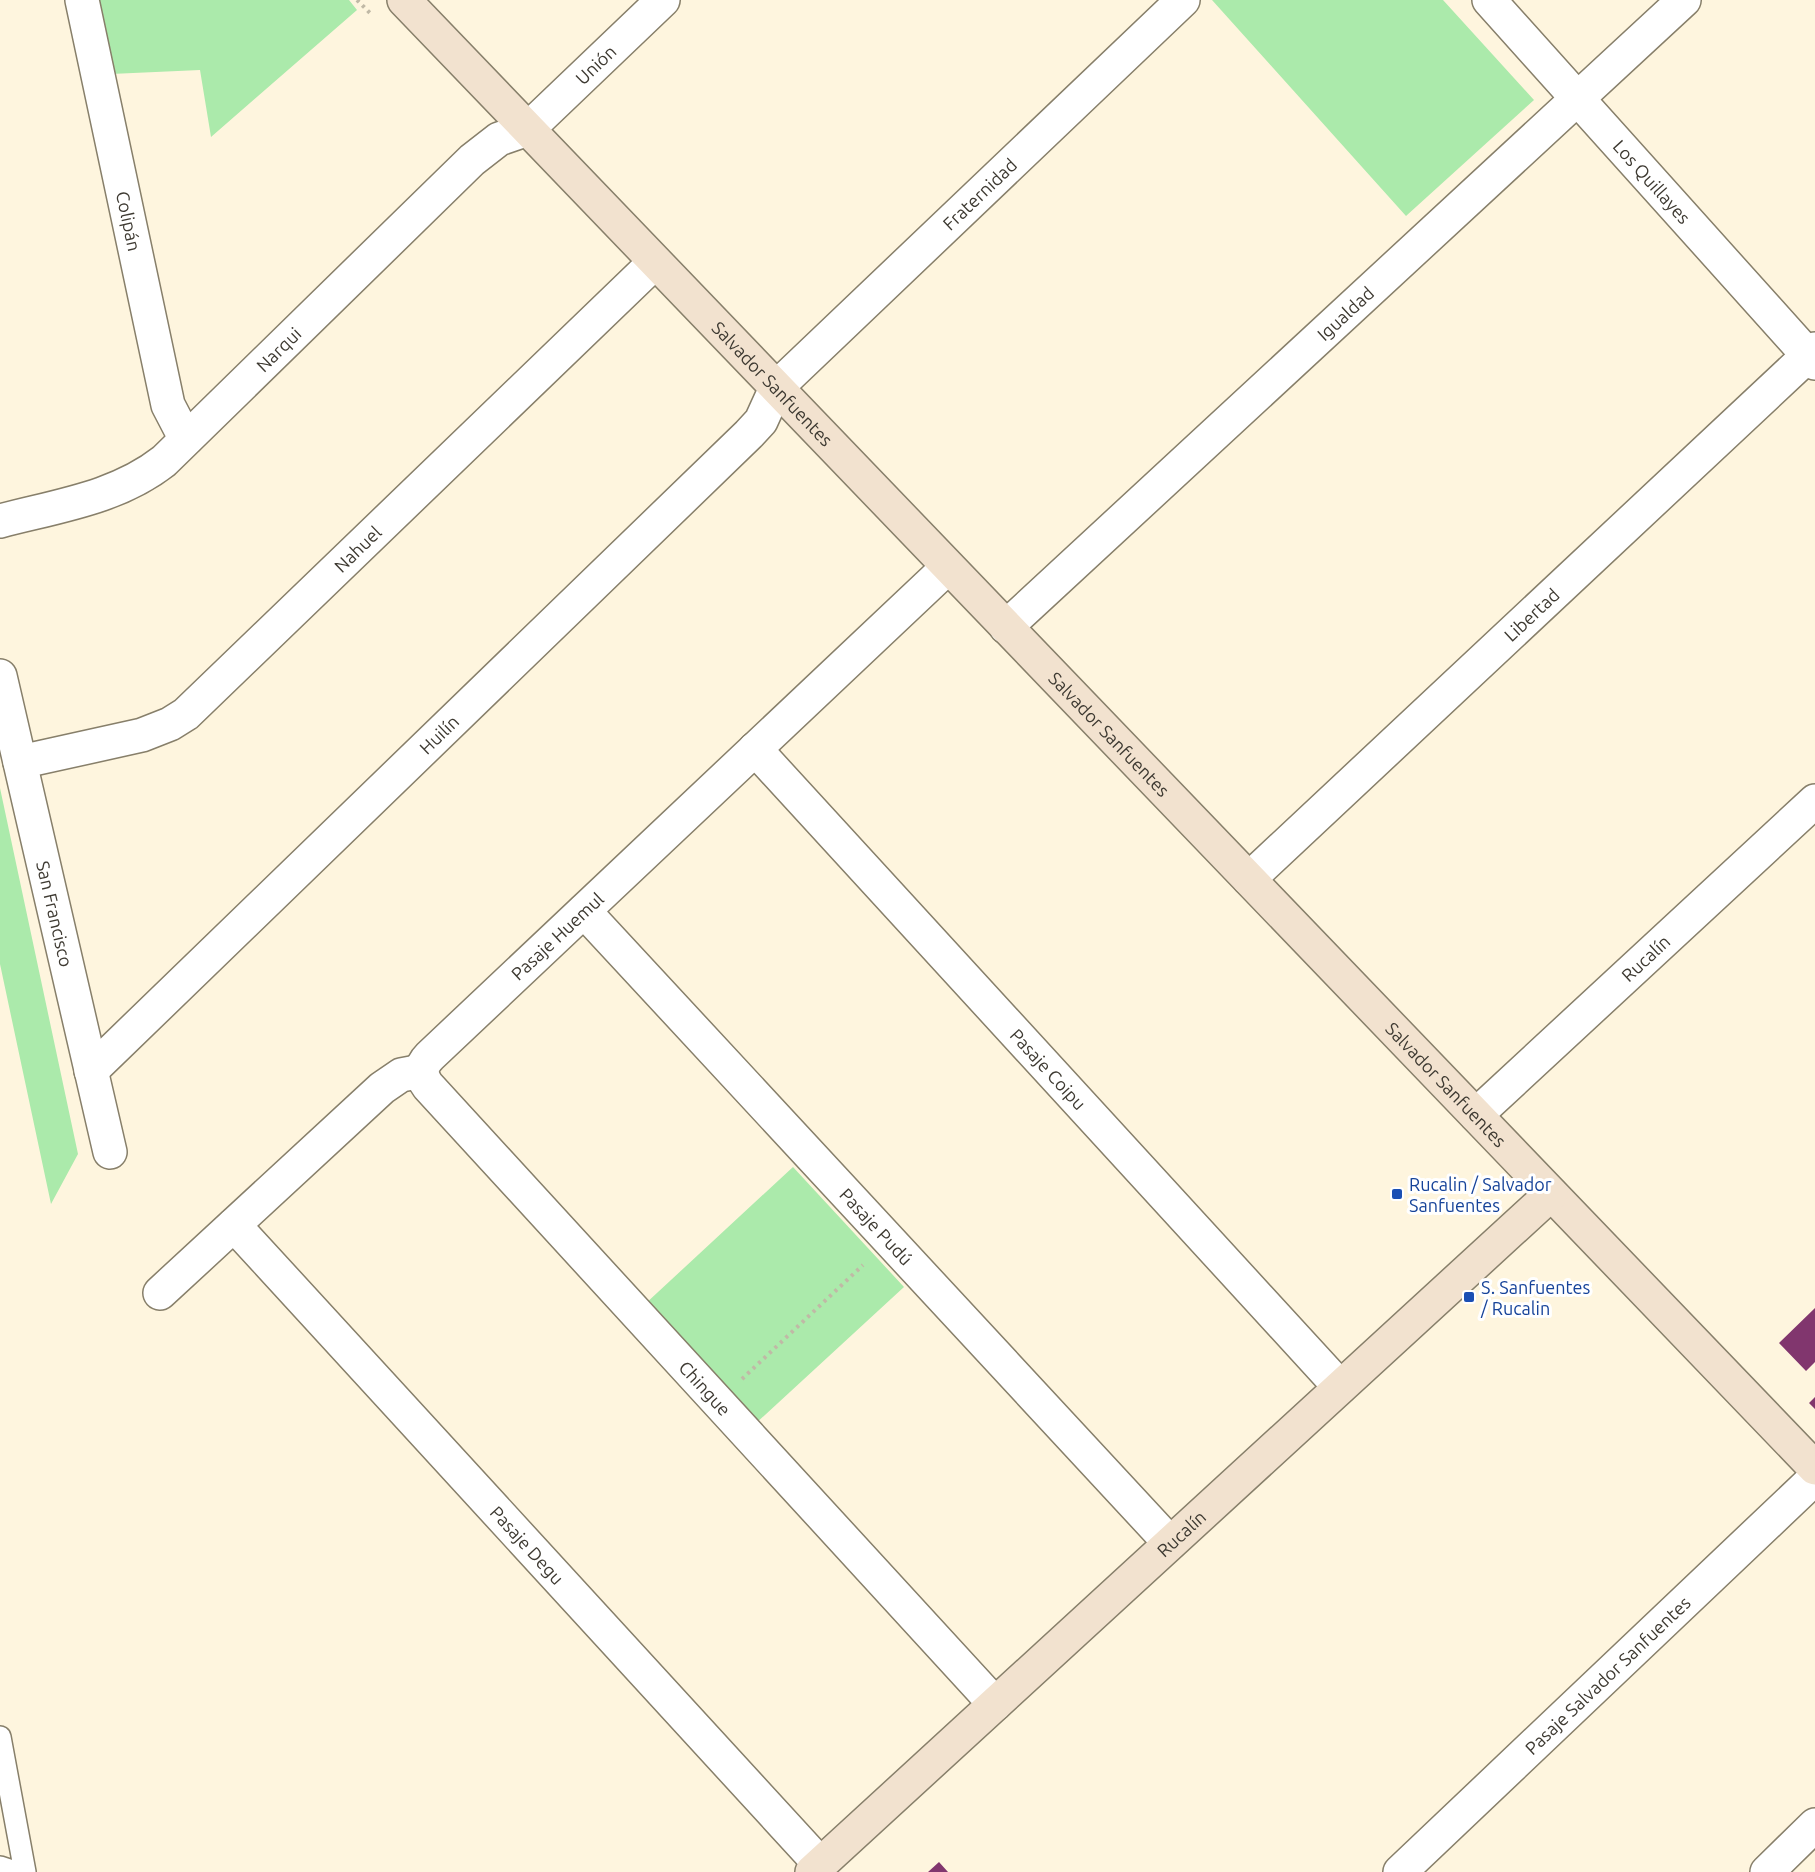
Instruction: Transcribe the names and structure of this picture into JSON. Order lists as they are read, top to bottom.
{
  "streets": {
    "street": [
      "Unión",
      "Los Quillayes",
      "Fraternidad",
      "Colipán",
      "Igualdad",
      "Narqui",
      "Salvador Sanfuentes",
      "Nahuel",
      "Libertad",
      "Huilín",
      "San Francisco",
      "Pasaje Huemul",
      "Rucalín",
      "Pasaje Coipu",
      "Pasaje Pudú",
      "Chingue",
      "Pasaje Degu",
      "Pasaje Salvador Sanfuentes"
    ]
  },
  "crossings": [
    ["Unión", "Narqui"],
    ["Unión", "Salvador Sanfuentes"],
    ["Los Quillayes", "Igualdad"],
    ["Los Quillayes", "Libertad"],
    ["Fraternidad", "Salvador Sanfuentes"],
    ["Fraternidad", "Huilín"],
    ["Colipán", "Narqui"],
    ["Igualdad", "Salvador Sanfuentes"],
    ["Narqui", "Salvador Sanfuentes"],
    ["Salvador Sanfuentes", "Nahuel"],
    ["Salvador Sanfuentes", "Libertad"],
    ["Salvador Sanfuentes", "Huilín"],
    ["Salvador Sanfuentes", "Pasaje Huemul"],
    ["Salvador Sanfuentes", "Rucalín"],
    ["Nahuel", "San Francisco"],
    ["Huilín", "San Francisco"],
    ["Pasaje Huemul", "Pasaje Coipu"],
    ["Pasaje Huemul", "Pasaje Pudú"],
    ["Pasaje Huemul", "Chingue"],
    ["Rucalín", "Pasaje Coipu"],
    ["Rucalín", "Pasaje Pudú"],
    ["Rucalín", "Chingue"],
    ["Rucalín", "Pasaje Degu"]
  ],
  "places": {
    "transit": ["Rucalin / Salvador Sanfuentes", "S. Sanfuentes / Rucalin"]
  }
}
